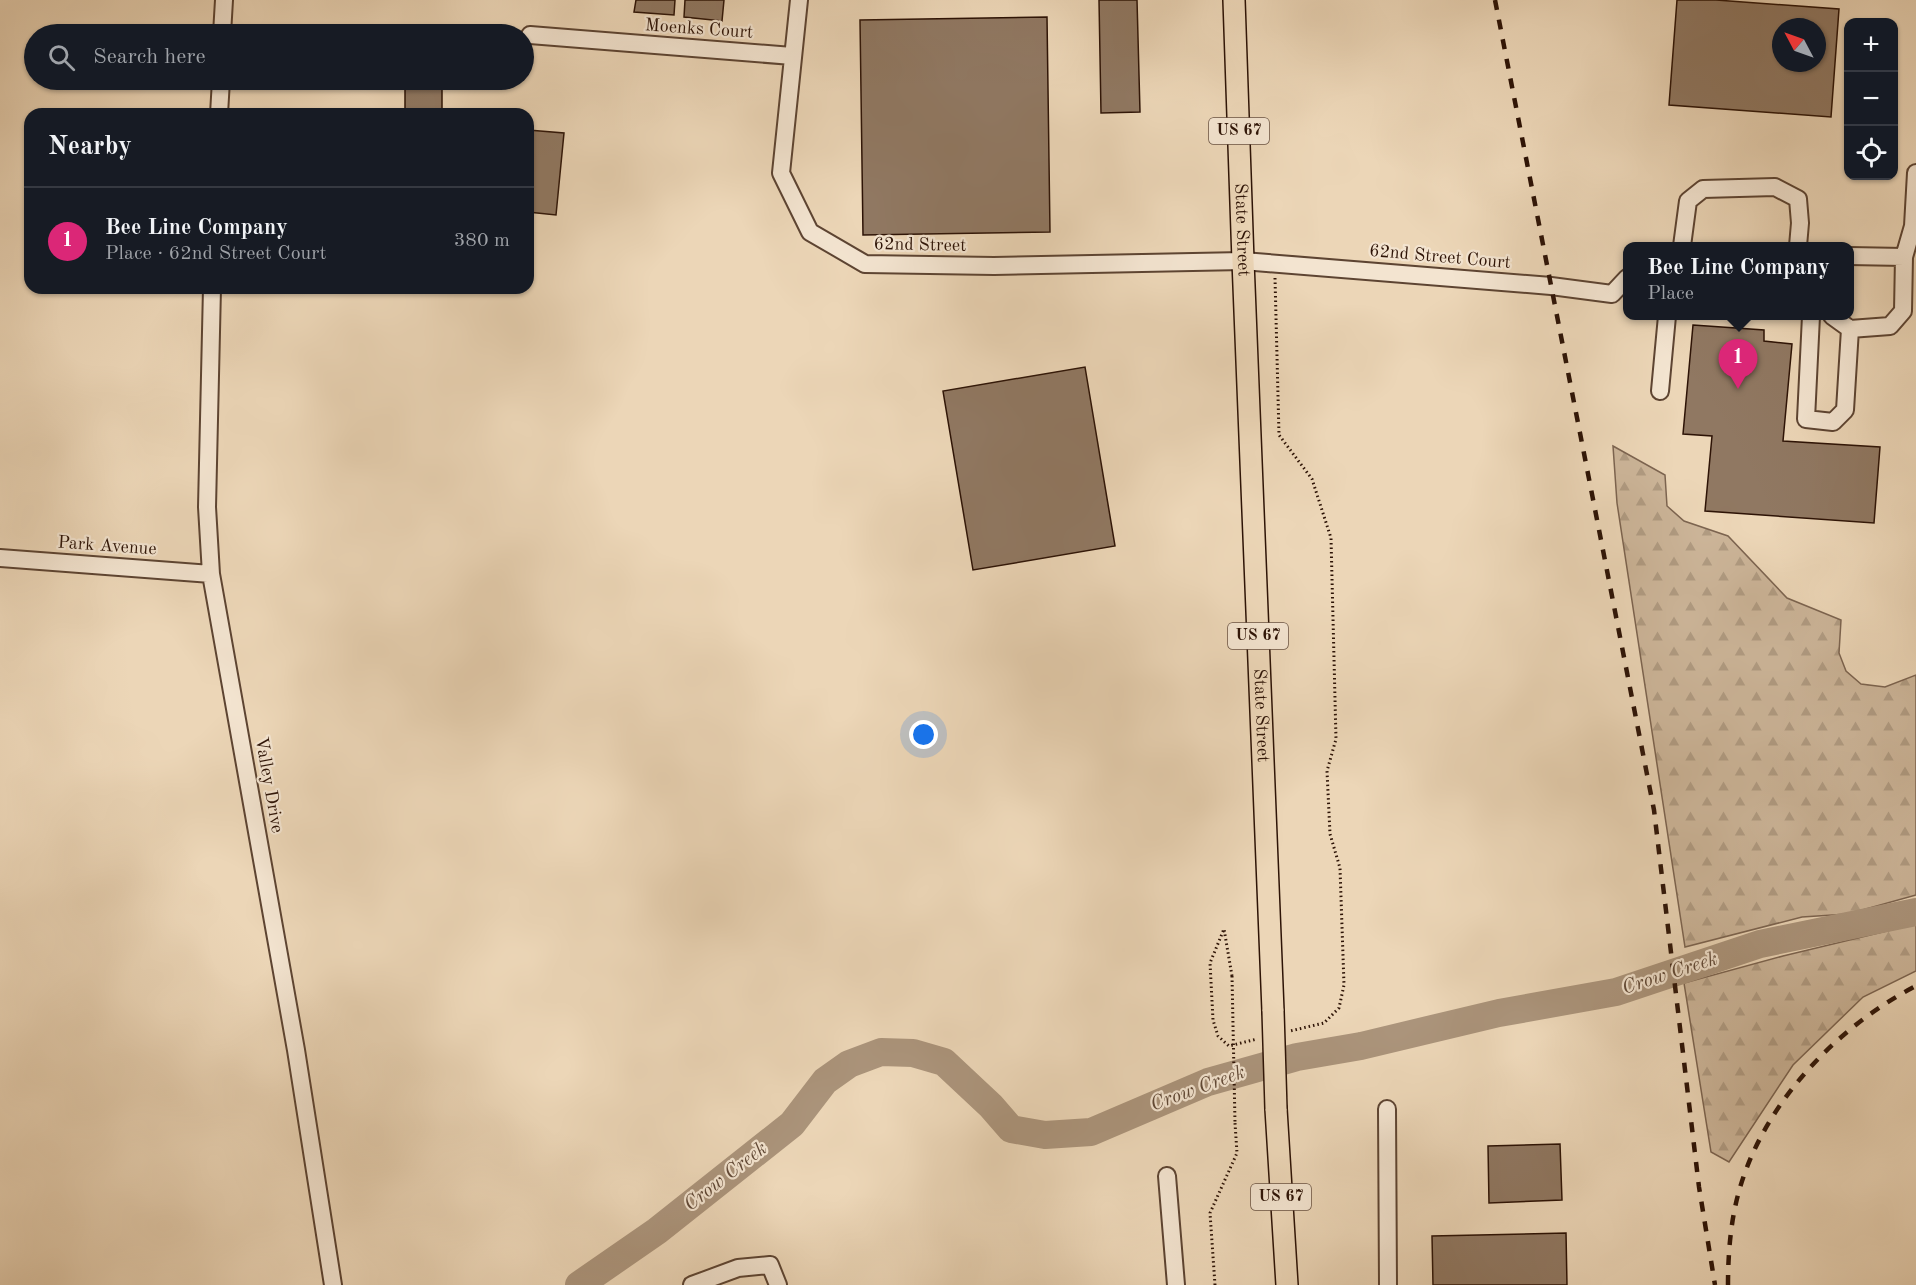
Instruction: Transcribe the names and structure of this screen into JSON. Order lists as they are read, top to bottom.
{
  "streets": {
    "main road": ["US 67", "State Street"],
    "street": [
      "Moenks Court",
      "62nd Street",
      "62nd Street Court",
      "Park Avenue",
      "Valley Drive"
    ]
  },
  "crossings": [
    ["Moenks Court", "62nd Street"],
    ["State Street", "62nd Street"],
    ["State Street", "62nd Street Court"],
    ["62nd Street", "62nd Street Court"],
    ["Park Avenue", "Valley Drive"]
  ],
  "water": ["Crow Creek"],
  "north": "top left",
  "page": {
    "map_buttons": ["+", "−"],
    "search": "Search here",
    "heading": "Nearby",
    "list": [
      {
        "mark": "1",
        "name": "Bee Line Company",
        "note": "Place · 62nd Street Court",
        "value": "380 m"
      }
    ],
    "popup": ["Bee Line Company", "Place"],
    "pins": "1"
  }
}
